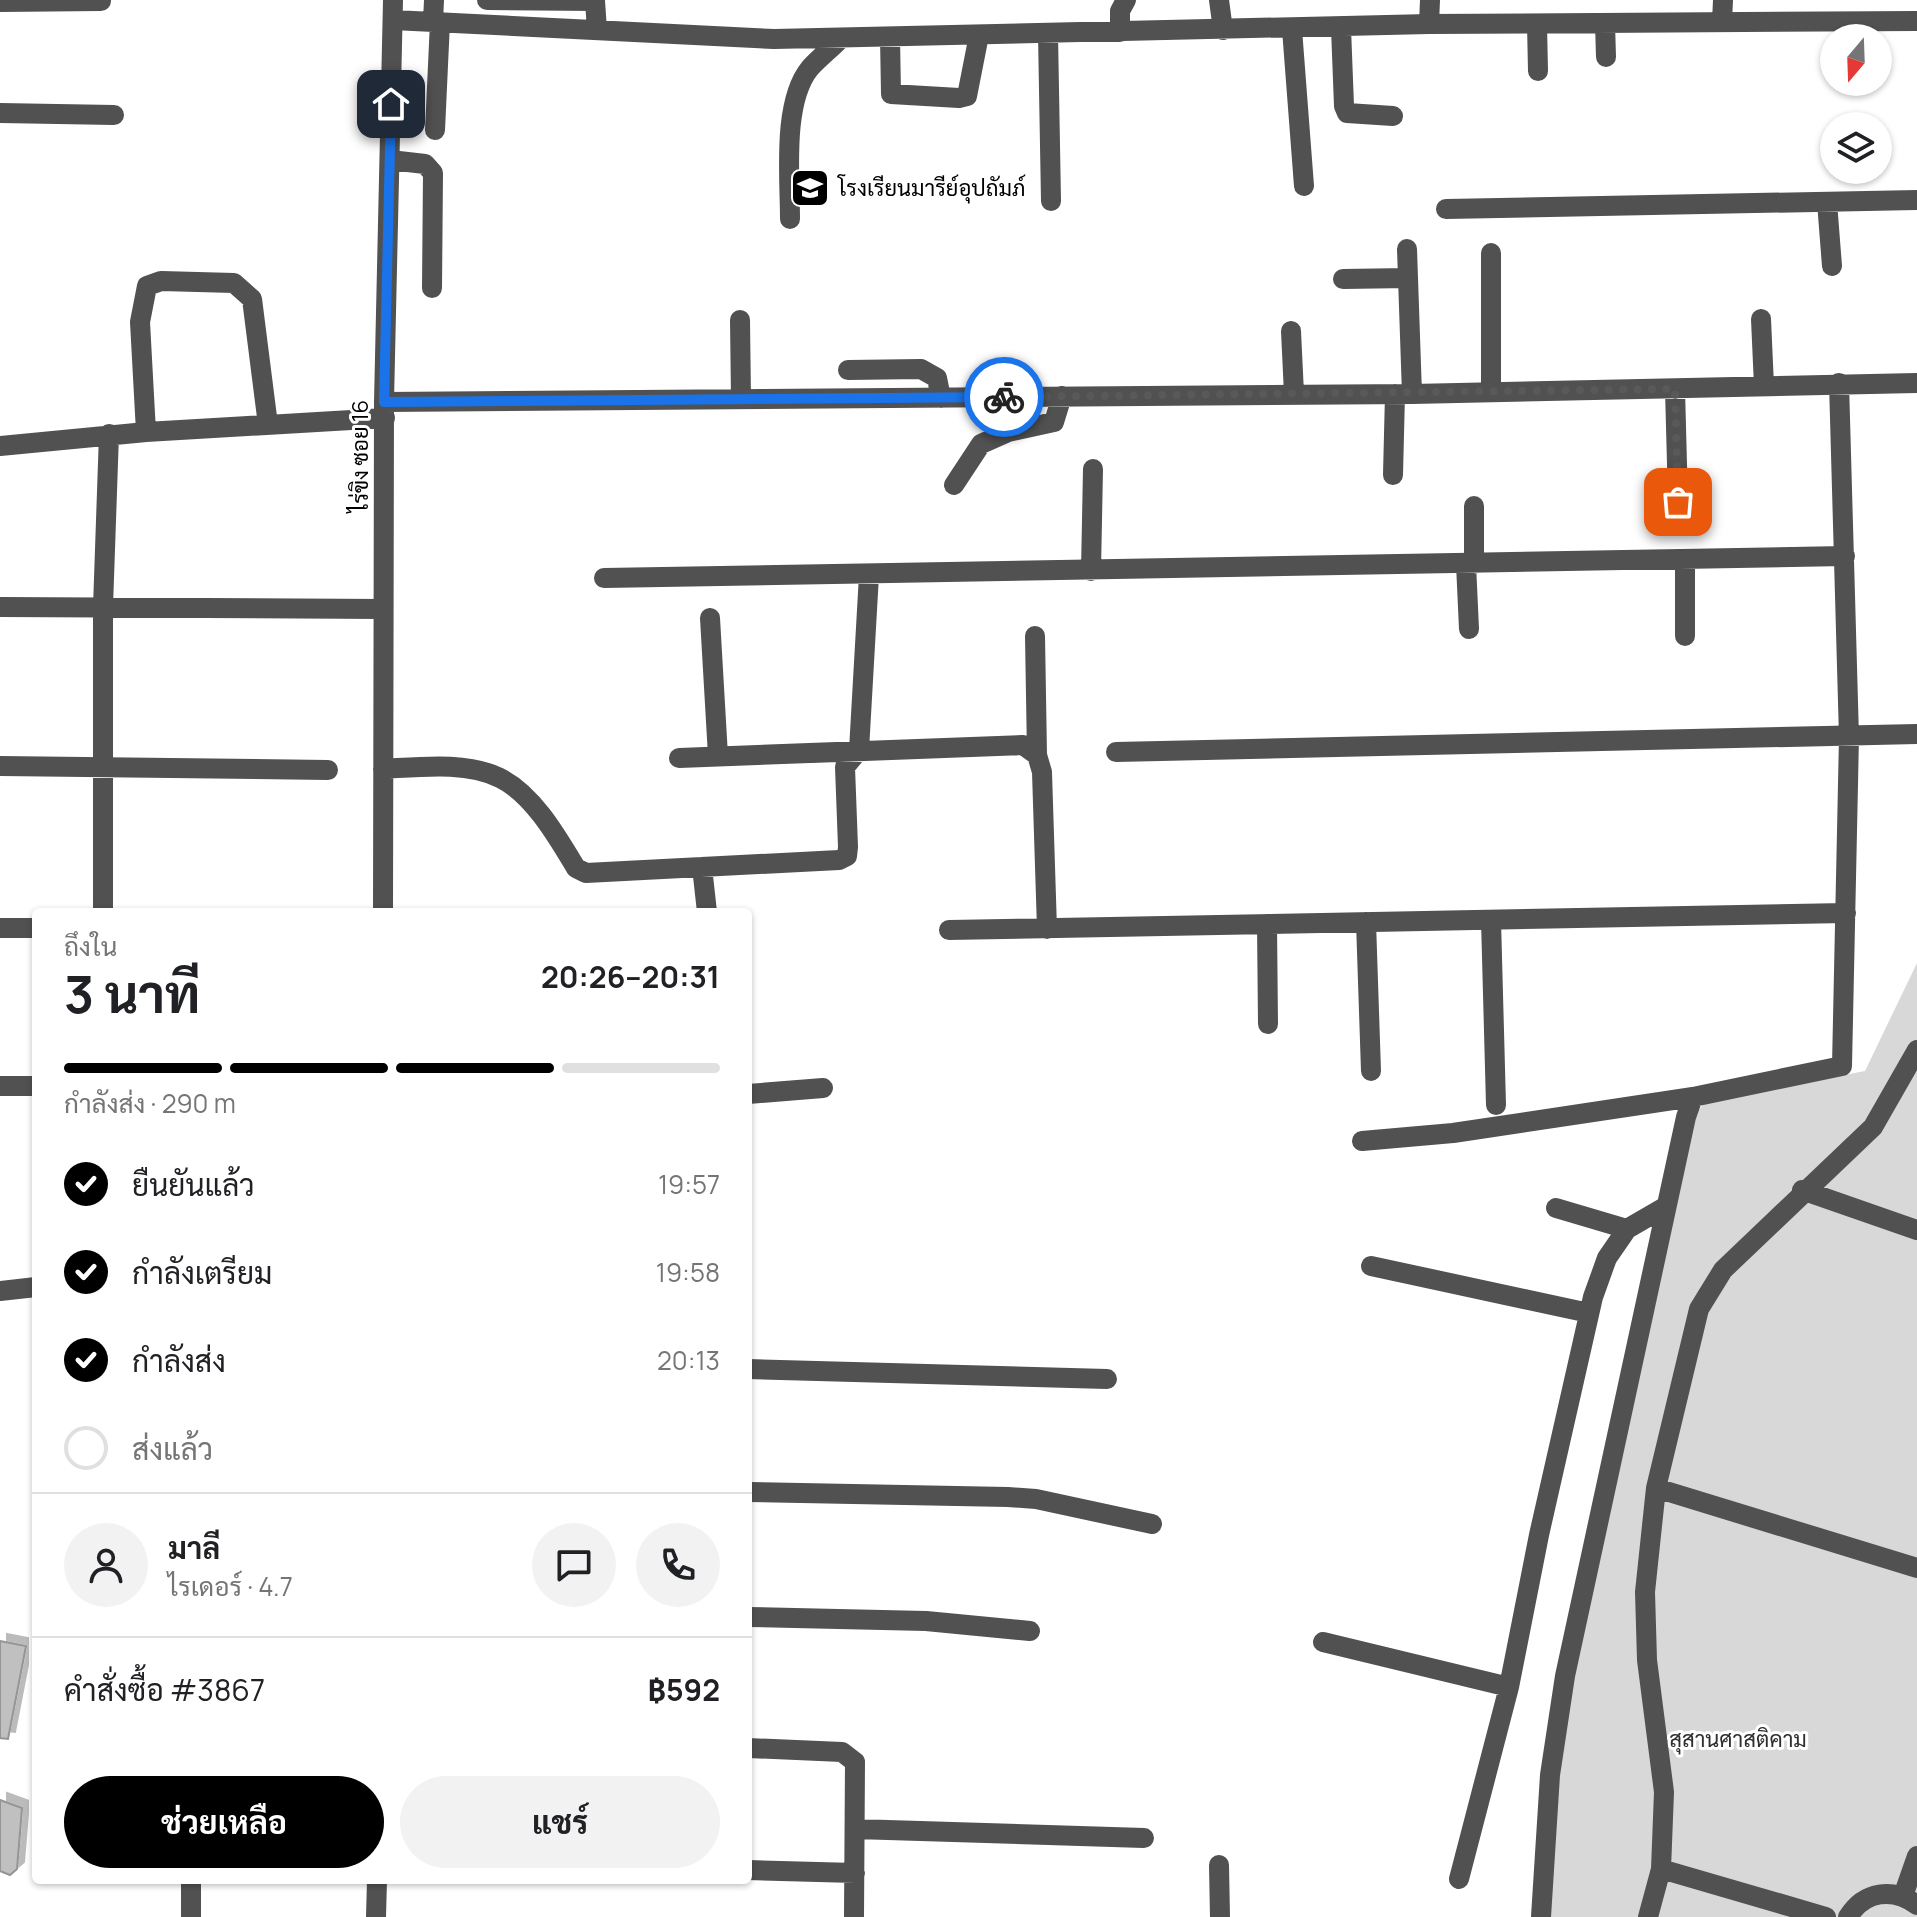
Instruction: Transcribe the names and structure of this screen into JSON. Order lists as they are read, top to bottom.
{
  "streets": {
    "street": ["ไร่ขิง ซอย 16"]
  },
  "parks": ["สุสานศาสติคาม"],
  "places": {
    "school or university": ["โรงเรียนมารีย์อุปถัมภ์"]
  },
  "north": "bottom",
  "page": {
    "heading": ["3 นาที", "ถึงใน", "20:26–20:31"],
    "panel": [
      "มาลี",
      "ไรเดอร์ · 4.7",
      "คำสั่งซื้อ #3867",
      "฿592"
    ],
    "bar": "กำลังส่ง · 290 m",
    "list": [
      ["ยืนยันแล้ว", "19:57"],
      ["กำลังเตรียม", "19:58"],
      ["กำลังส่ง", "20:13"],
      "ส่งแล้ว"
    ],
    "buttons": ["ช่วยเหลือ", "แชร์"]
  }
}
